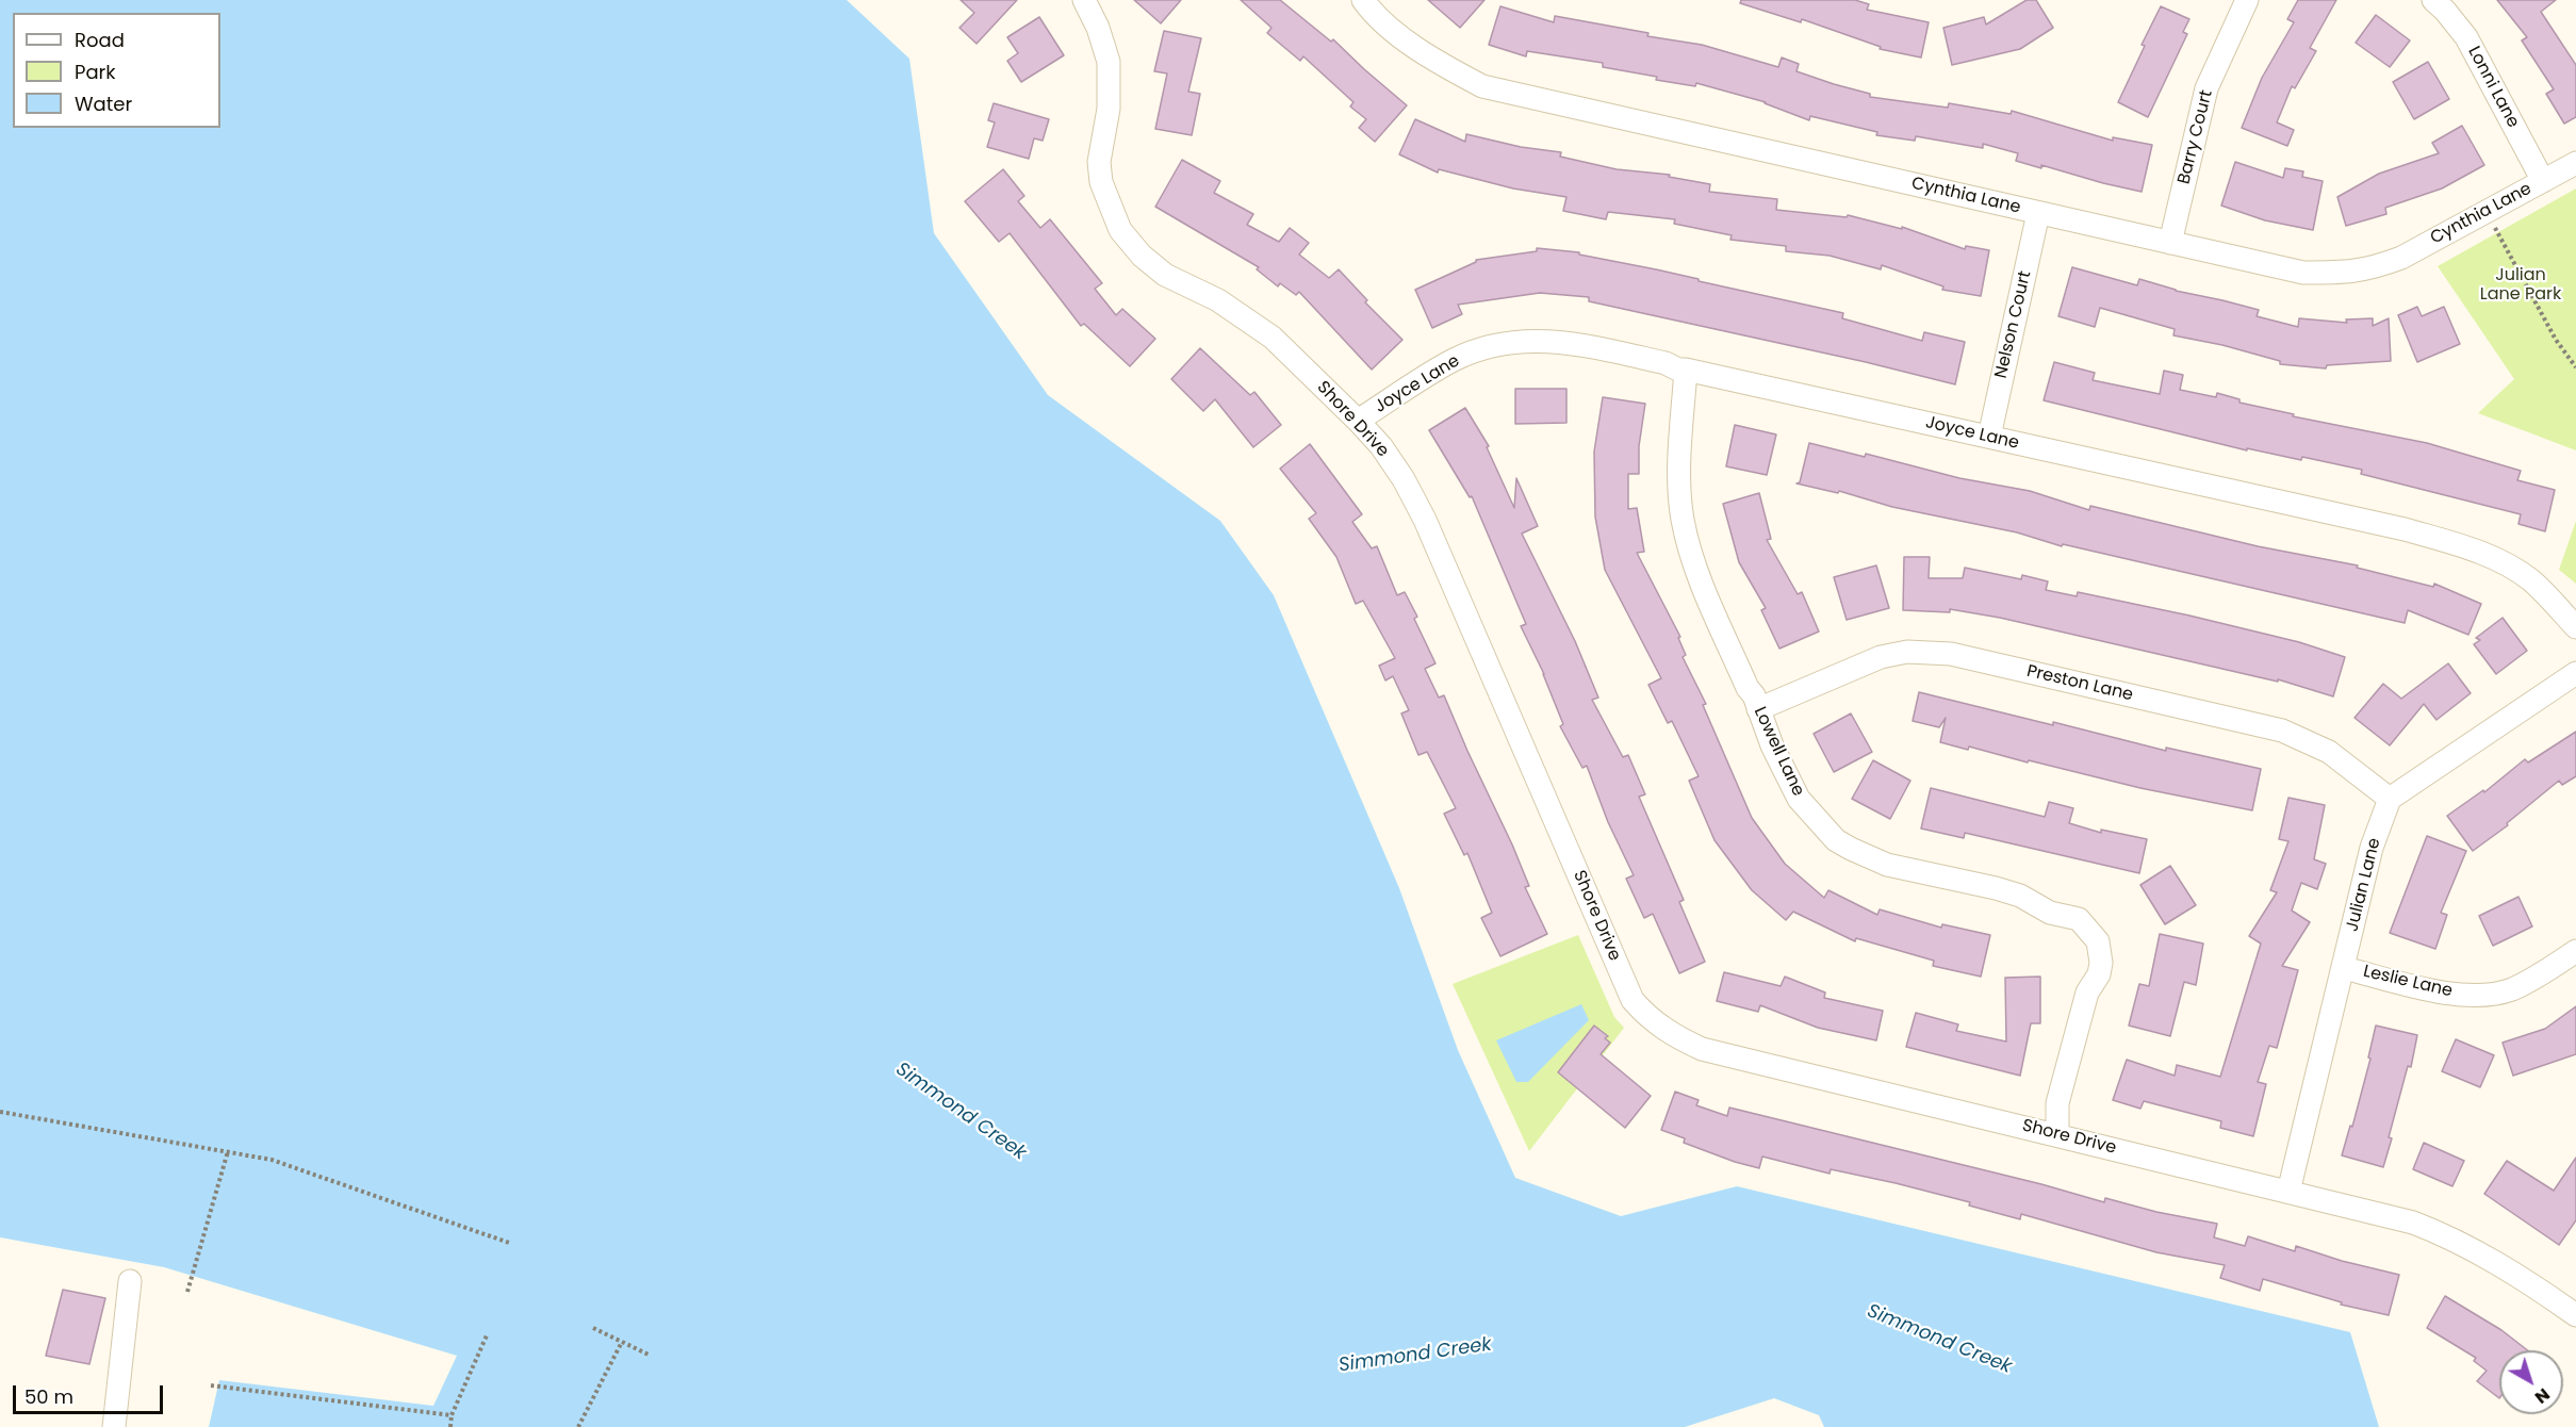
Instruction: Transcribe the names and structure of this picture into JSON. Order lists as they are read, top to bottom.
{
  "streets": {
    "street": [
      "Lonni Lane",
      "Barry Court",
      "Cynthia Lane",
      "Nelson Court",
      "Joyce Lane",
      "Shore Drive",
      "Preston Lane",
      "Lowell Lane",
      "Julian Lane",
      "Leslie Lane"
    ]
  },
  "crossings": [
    ["Lonni Lane", "Cynthia Lane"],
    ["Barry Court", "Cynthia Lane"],
    ["Cynthia Lane", "Nelson Court"],
    ["Nelson Court", "Joyce Lane"],
    ["Joyce Lane", "Shore Drive"],
    ["Joyce Lane", "Lowell Lane"],
    ["Shore Drive", "Lowell Lane"],
    ["Shore Drive", "Julian Lane"],
    ["Preston Lane", "Lowell Lane"],
    ["Preston Lane", "Julian Lane"],
    ["Julian Lane", "Leslie Lane"]
  ],
  "water": ["Simmond Creek"],
  "parks": ["Julian Lane Park"],
  "legend": ["Road", "Park", "Water"],
  "scale_bar": "50 m",
  "north": "bottom right"
}
